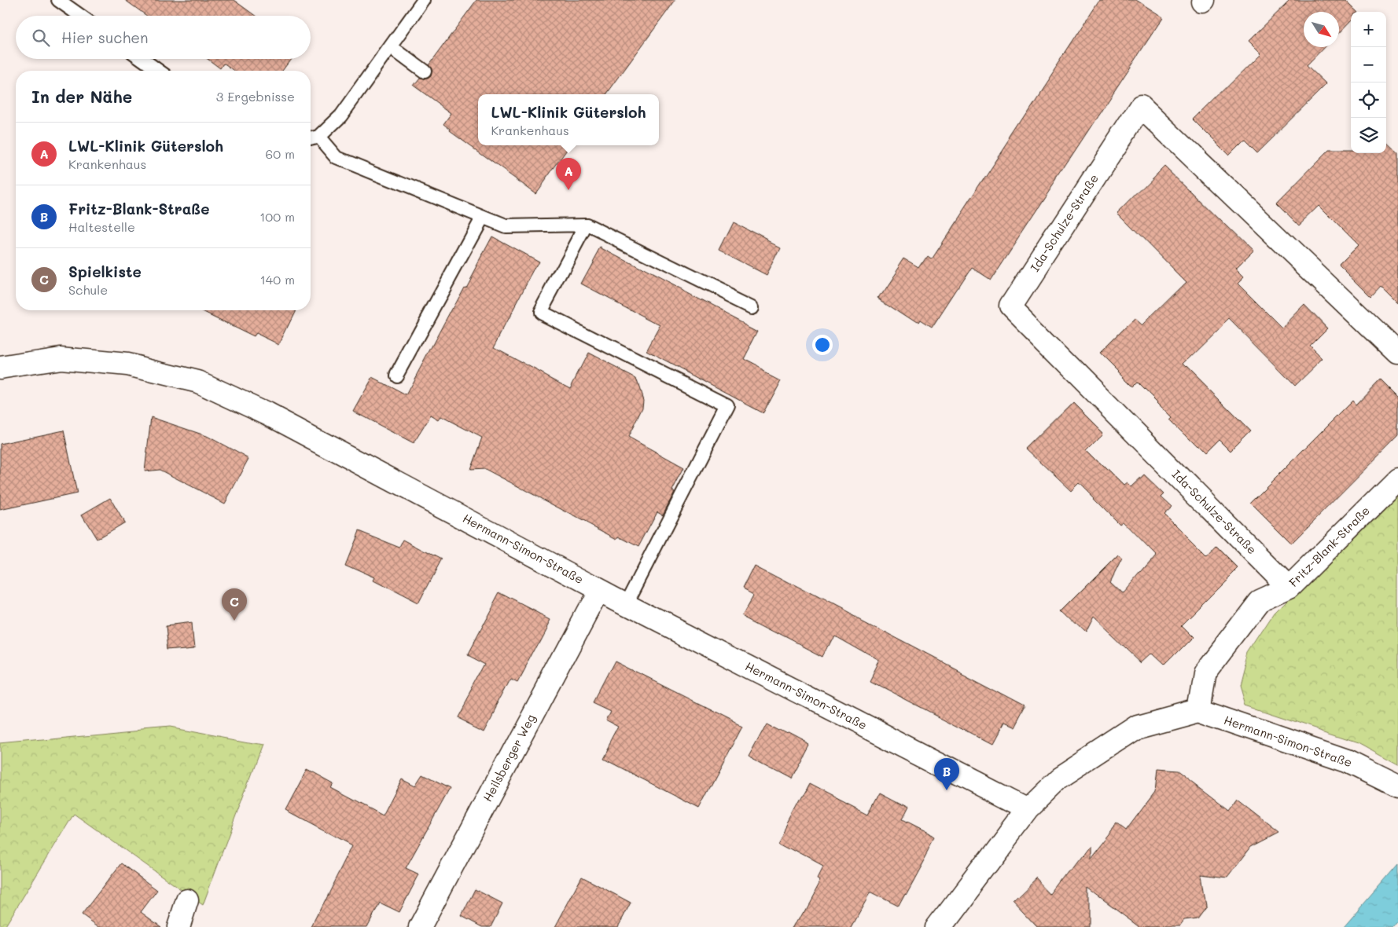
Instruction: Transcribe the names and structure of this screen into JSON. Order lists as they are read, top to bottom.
{
  "streets": {
    "street": [
      "Ida-Schulze-Straße",
      "Fritz-Blank-Straße",
      "Hermann-Simon-Straße",
      "Heilsberger Weg"
    ]
  },
  "crossings": [
    ["Ida-Schulze-Straße", "Fritz-Blank-Straße"],
    ["Fritz-Blank-Straße", "Hermann-Simon-Straße"],
    ["Hermann-Simon-Straße", "Heilsberger Weg"]
  ],
  "north": "bottom right",
  "page": {
    "map_buttons": ["+", "−"],
    "search": "Hier suchen",
    "heading": ["In der Nähe", "3 Ergebnisse"],
    "popup": ["LWL-Klinik Gütersloh", "Krankenhaus"],
    "list": [
      {
        "mark": "A",
        "name": "LWL-Klinik Gütersloh",
        "note": "Krankenhaus",
        "value": "60 m"
      },
      {
        "mark": "B",
        "name": "Fritz-Blank-Straße",
        "note": "Haltestelle",
        "value": "100 m"
      },
      {
        "mark": "C",
        "name": "Spielkiste",
        "note": "Schule",
        "value": "140 m"
      }
    ],
    "pins": ["A", "C", "B"]
  }
}
